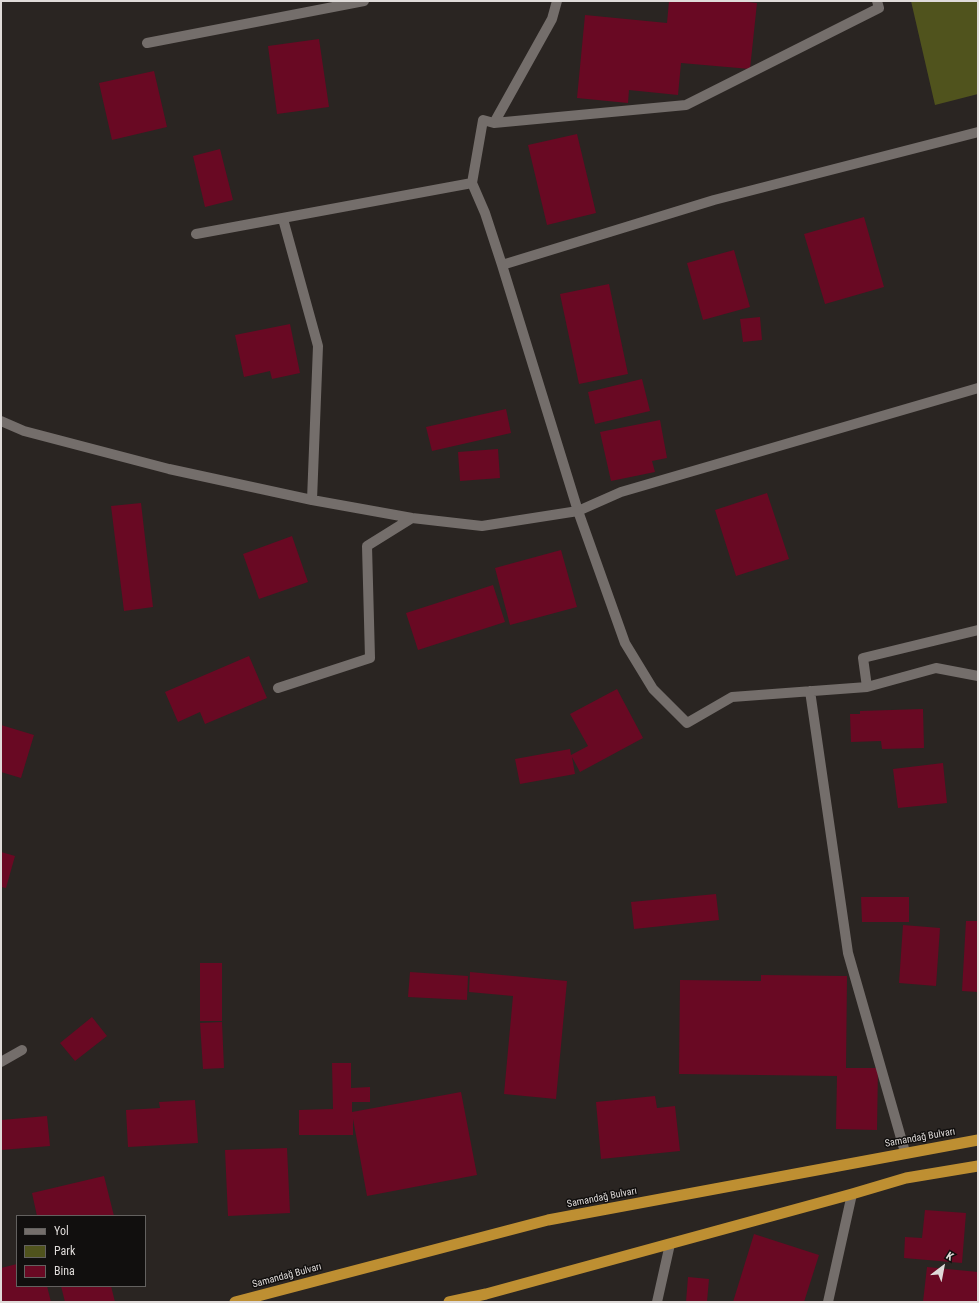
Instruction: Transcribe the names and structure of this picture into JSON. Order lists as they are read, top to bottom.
{
  "streets": {
    "highway": ["Samandağ Bulvarı"]
  },
  "legend": ["Yol", "Park", "Bina"],
  "north": "top right"
}
